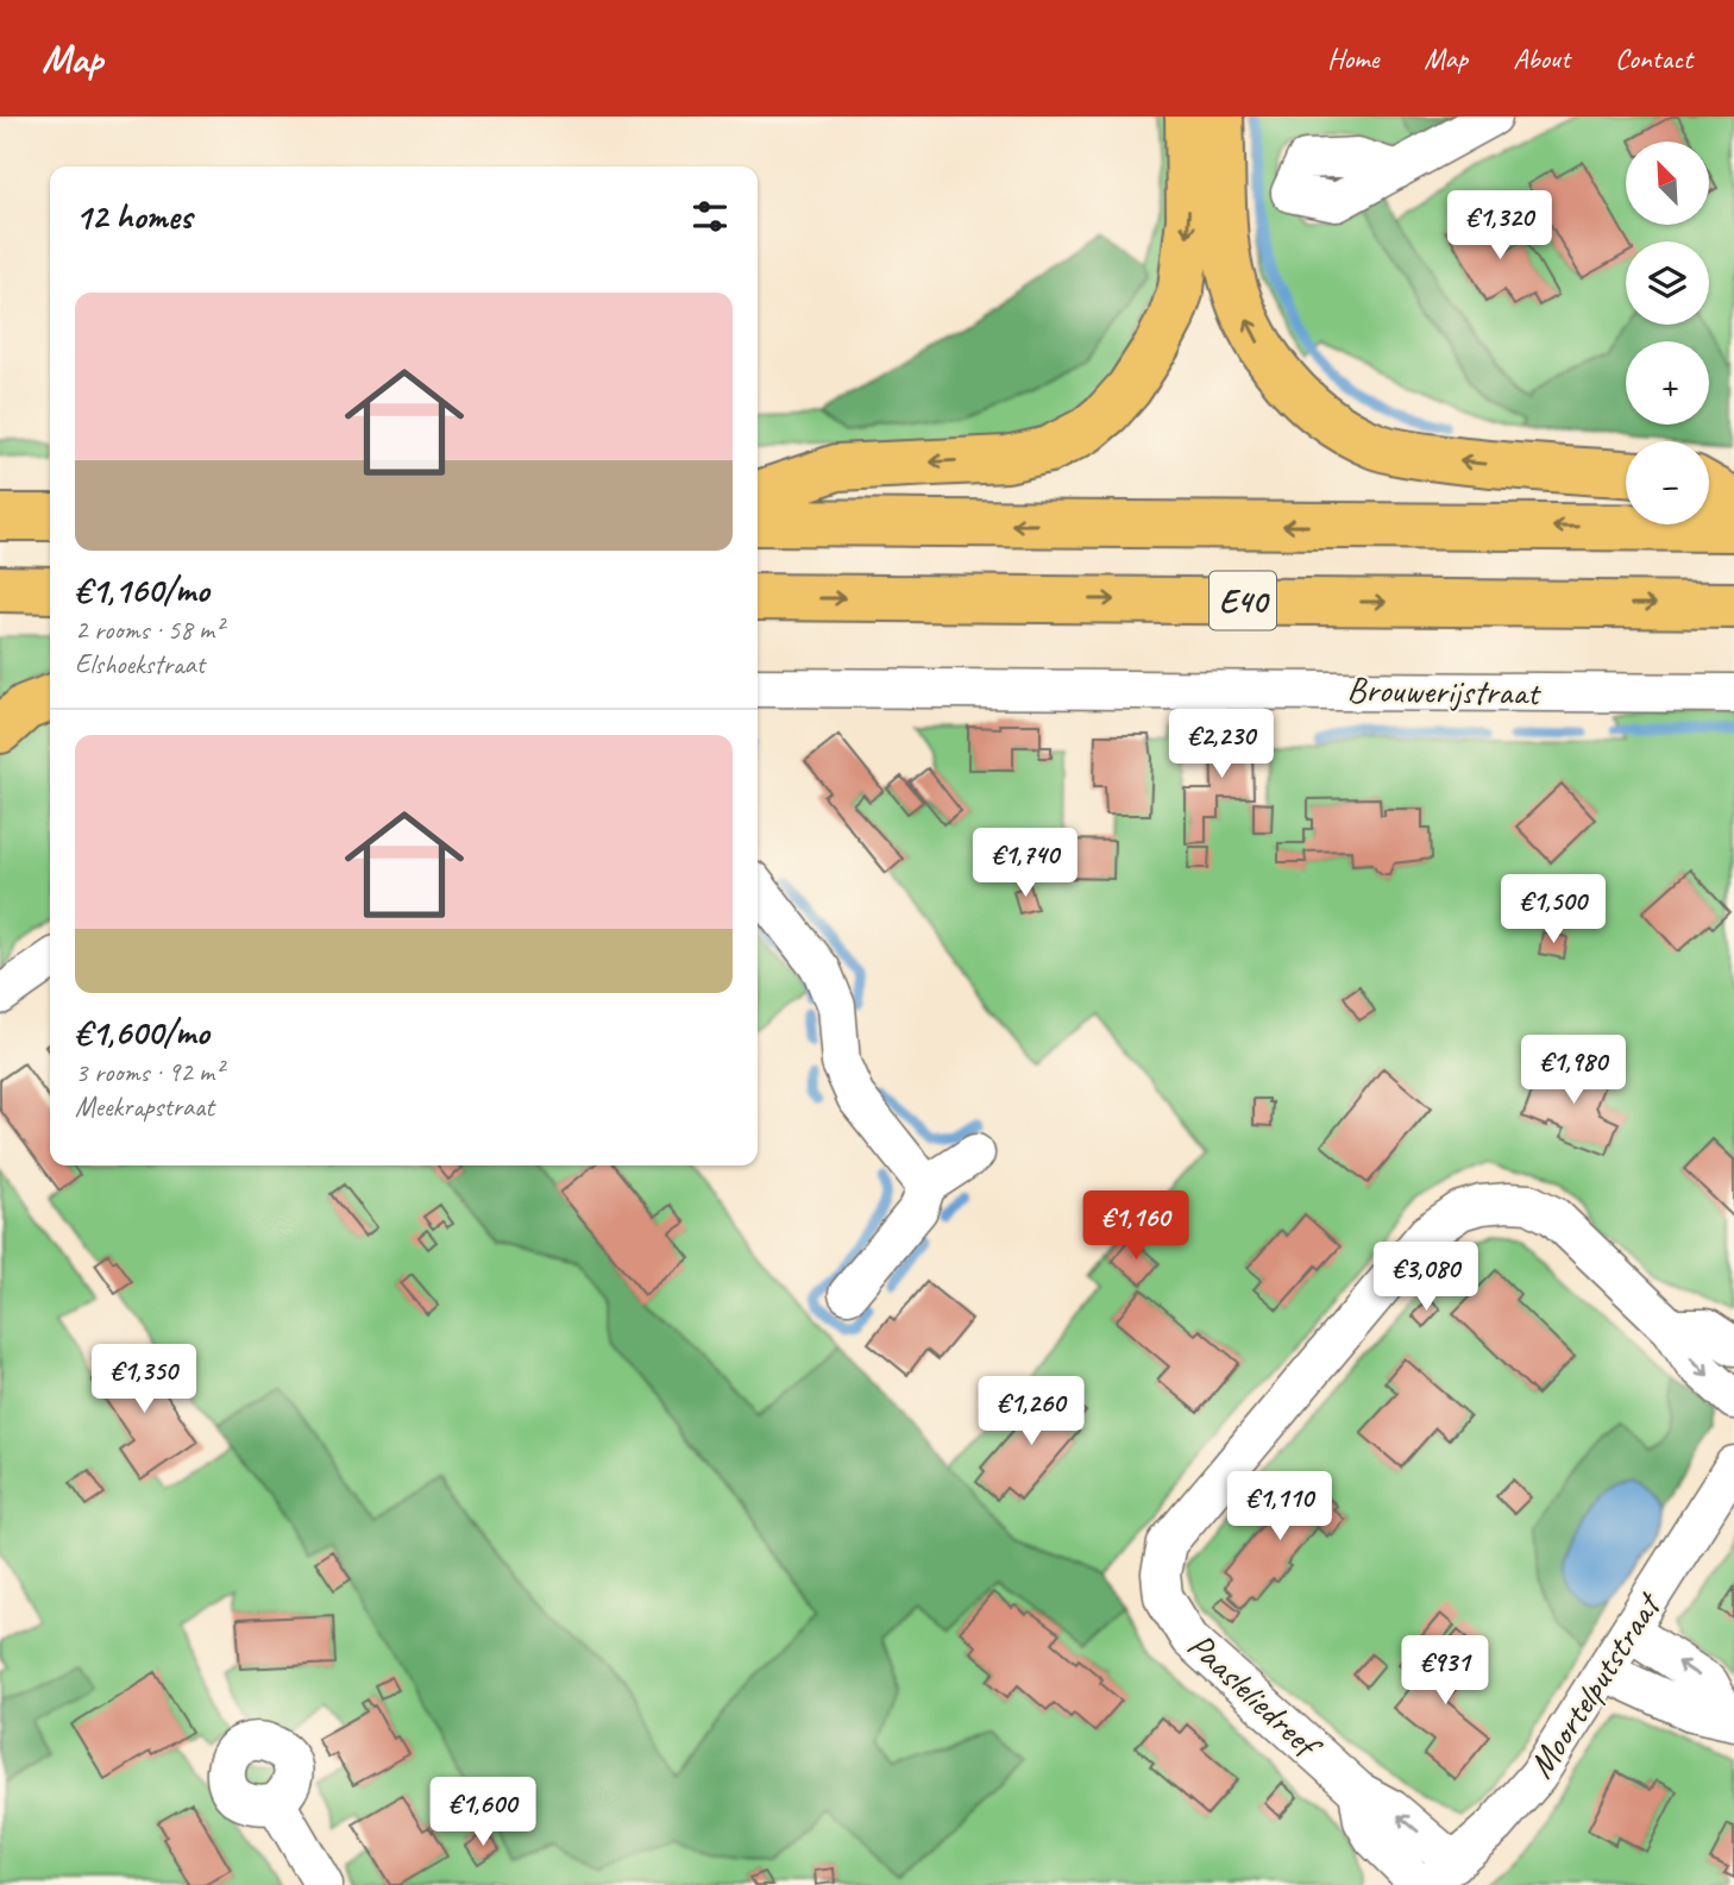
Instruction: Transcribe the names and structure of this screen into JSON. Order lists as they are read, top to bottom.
{
  "streets": {
    "highway": ["E40"],
    "street": ["Brouwerijstraat", "Moortelputstraat", "Paasleliedreef"]
  },
  "crossings": [
    ["Moortelputstraat", "Paasleliedreef"]
  ],
  "north": "top left",
  "page": {
    "header": "Map",
    "nav": [
      "Home",
      "Map",
      "About",
      "Contact"
    ],
    "map_buttons": ["+", "−"],
    "heading": "12 homes",
    "price": [
      "€1,320",
      "€2,230",
      "€1,740",
      "€1,500",
      "€1,980",
      "€1,160",
      "€3,080",
      "€1,350",
      "€1,260",
      "€1,110",
      "€931",
      "€1,600"
    ],
    "list": [
      {
        "name": "€1,160/mo",
        "note": "2 rooms · 58 m² · Elshoekstraat"
      },
      {
        "name": "€1,600/mo",
        "note": "3 rooms · 92 m² · Meekrapstraat"
      }
    ]
  }
}
